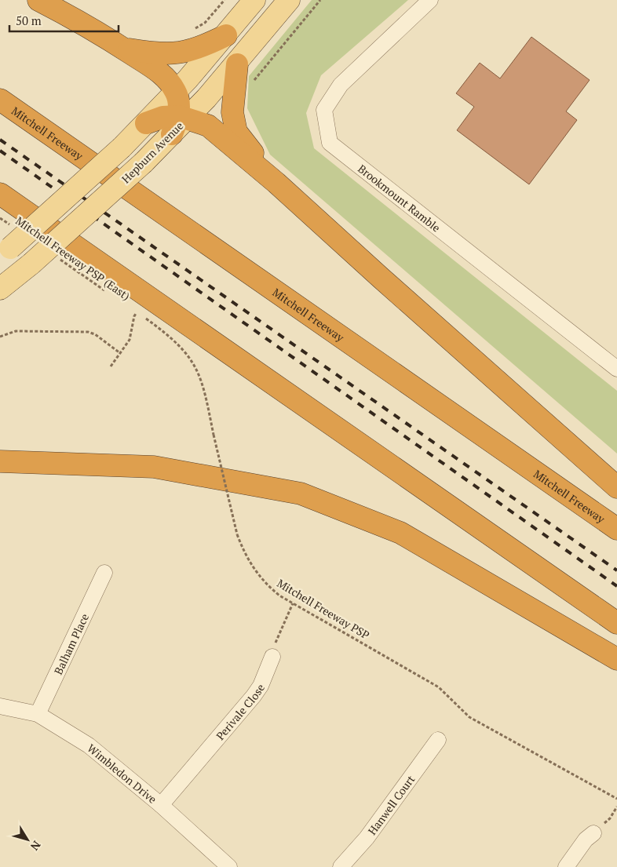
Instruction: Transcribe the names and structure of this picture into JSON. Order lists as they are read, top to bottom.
{
  "streets": {
    "highway": ["Mitchell Freeway"],
    "main road": ["Hepburn Avenue"],
    "street": [
      "Brookmount Ramble",
      "Balham Place",
      "Perivale Close",
      "Wimbledon Drive",
      "Hanwell Court"
    ],
    "path": ["Mitchell Freeway PSP (East)", "Mitchell Freeway PSP"]
  },
  "crossings": [
    ["Mitchell Freeway PSP (East)", "Mitchell Freeway PSP"],
    ["Balham Place", "Wimbledon Drive"],
    ["Perivale Close", "Wimbledon Drive"]
  ],
  "scale_bar": "50 m",
  "north": "bottom right"
}
